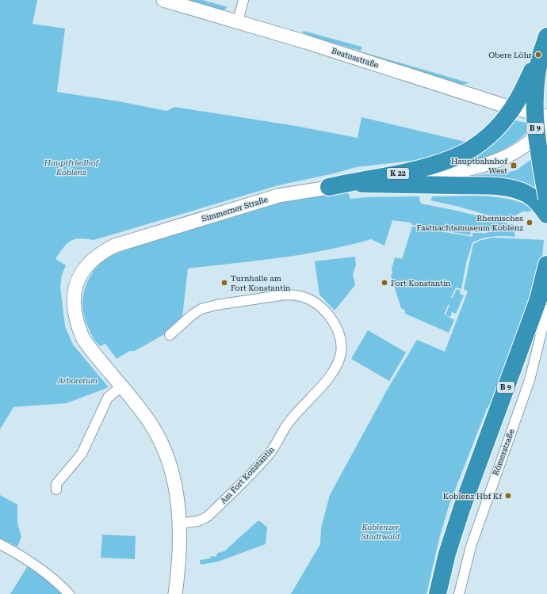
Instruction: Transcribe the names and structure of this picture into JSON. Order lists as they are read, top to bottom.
{
  "streets": {
    "highway": ["B 9", "K 22"],
    "street": [
      "Beatusstraße",
      "Simmerner Straße",
      "Römerstraße",
      "Am Fort Konstantin"
    ]
  },
  "crossings": [
    ["B 9", "K 22"],
    ["K 22", "Simmerner Straße"],
    ["Simmerner Straße", "Am Fort Konstantin"]
  ],
  "parks": ["Hauptfriedhof Koblenz", "Arboretum", "Koblenzer Stadtwald"],
  "places": {
    "other": [
      "Obere Löhr",
      "Rheinisches Fastnachtsmuseum Koblenz",
      "Turnhalle am Fort Konstantin",
      "Fort Konstantin",
      "Koblenz Hbf Kf"
    ],
    "transit": ["Hauptbahnhof West"]
  }
}
